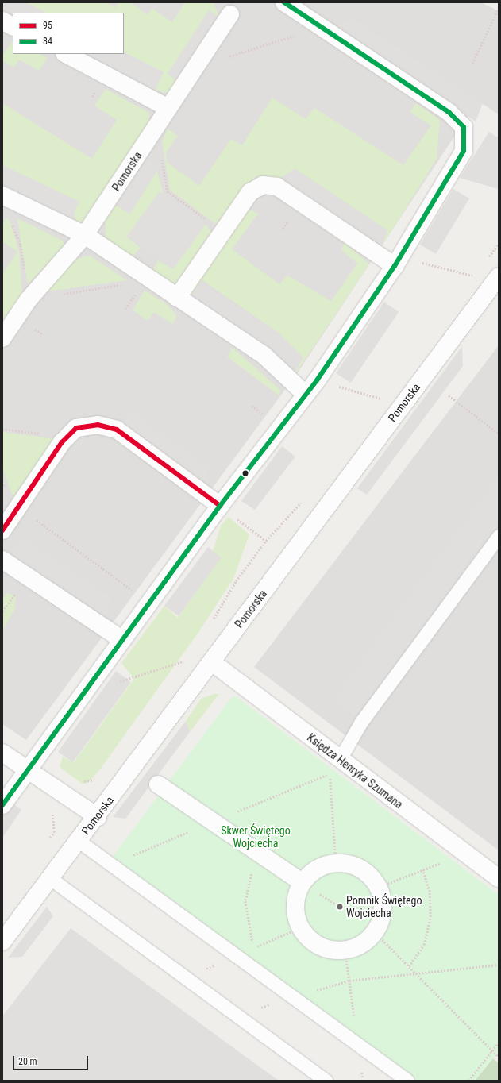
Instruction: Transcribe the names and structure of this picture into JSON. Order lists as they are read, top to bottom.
{
  "streets": {
    "street": ["Pomorska", "Księdza Henryka Szumana"]
  },
  "crossings": [
    ["Pomorska", "Księdza Henryka Szumana"]
  ],
  "parks": ["Skwer Świętego Wojciecha"],
  "places": ["Pomnik Świętego Wojciecha"],
  "lines": ["transit line 84", "transit line 95"],
  "legend": ["95", "84"],
  "scale_bar": "20 m"
}
